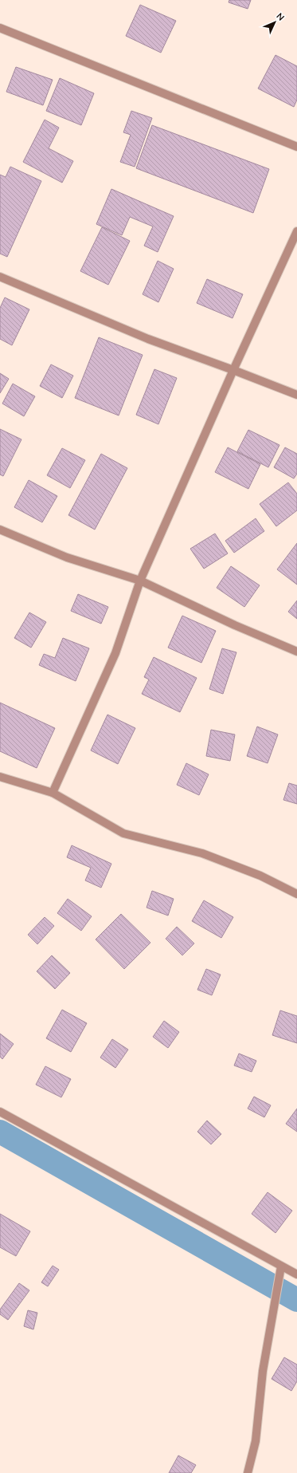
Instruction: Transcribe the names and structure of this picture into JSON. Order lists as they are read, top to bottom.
{
  "north": "top right"
}
